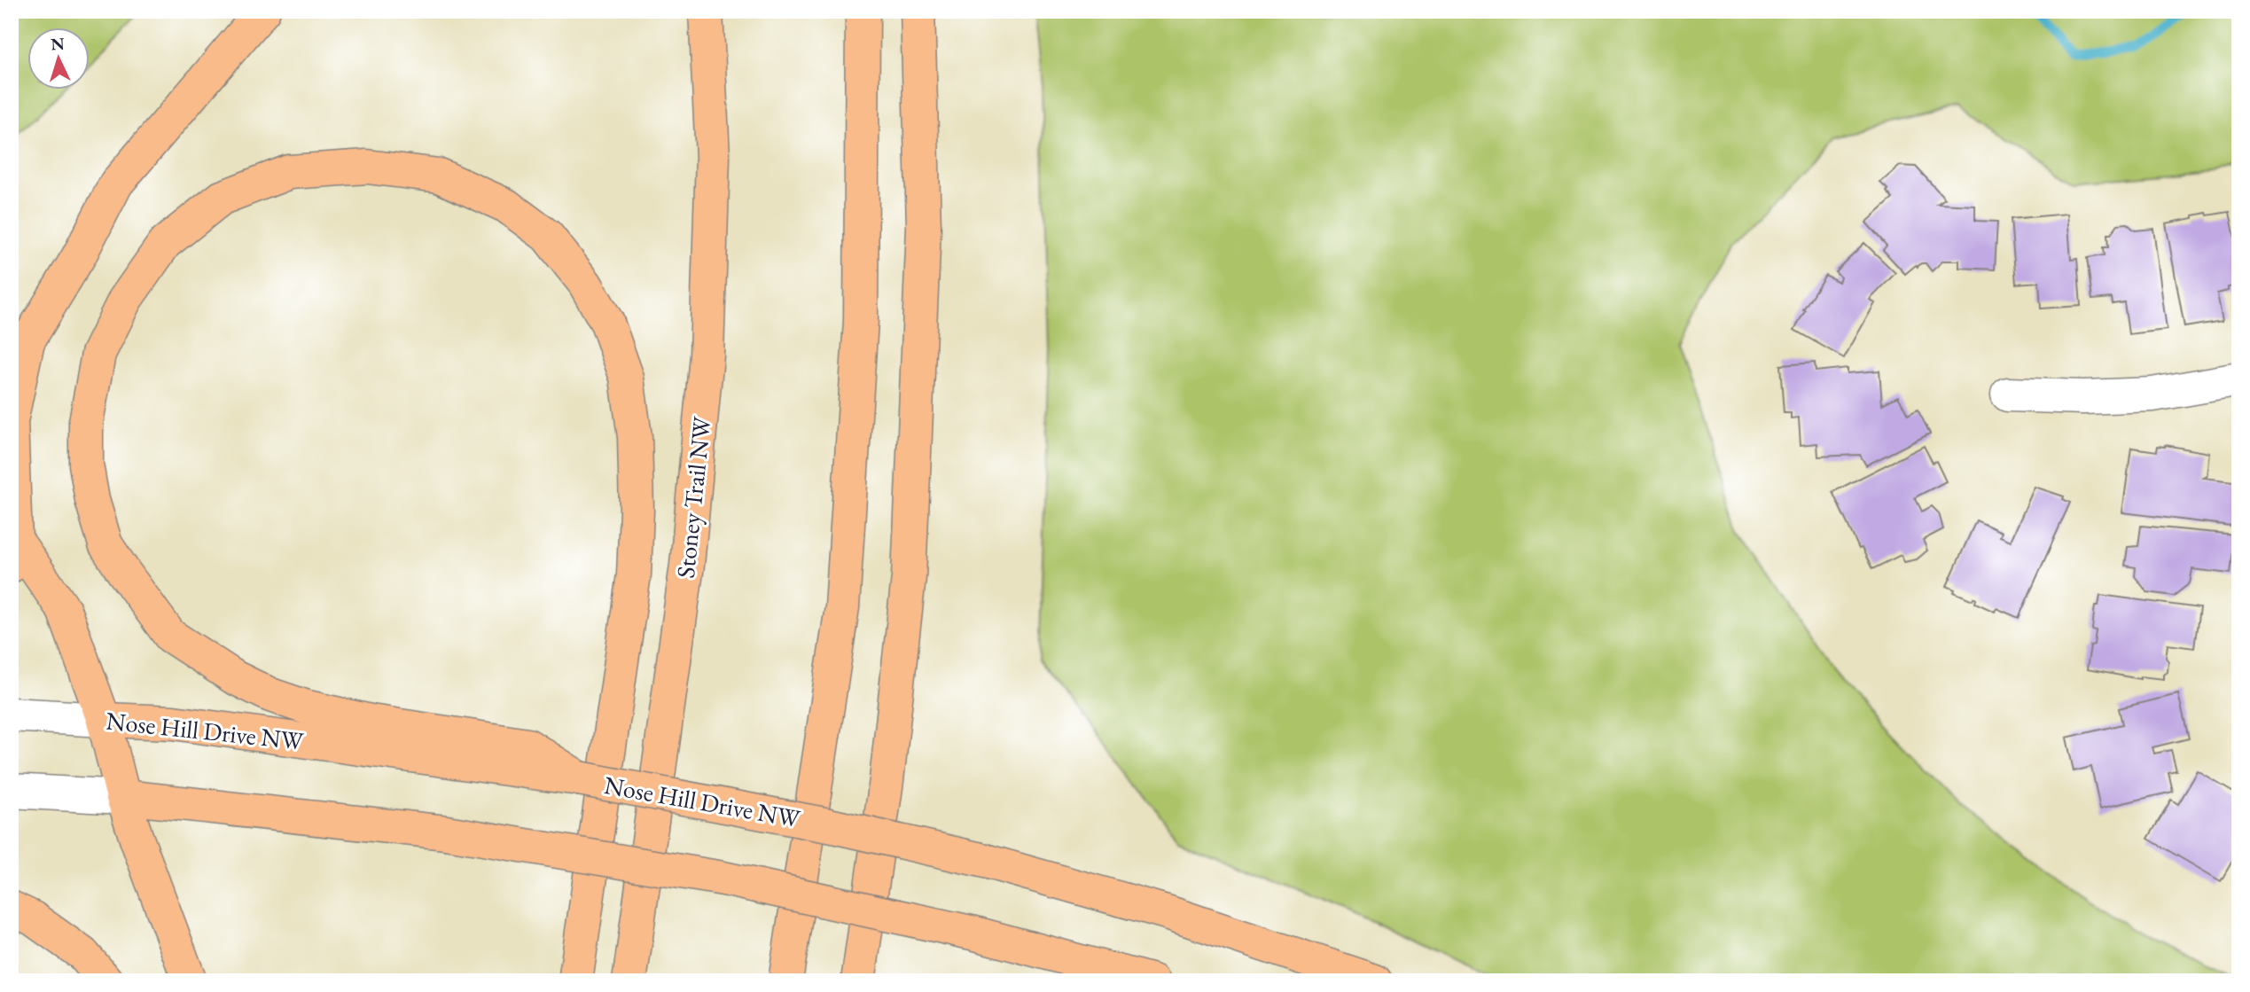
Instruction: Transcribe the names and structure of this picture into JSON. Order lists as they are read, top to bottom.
{
  "streets": {
    "main road": ["Stoney Trail NW", "Nose Hill Drive NW"]
  },
  "north": "top"
}
